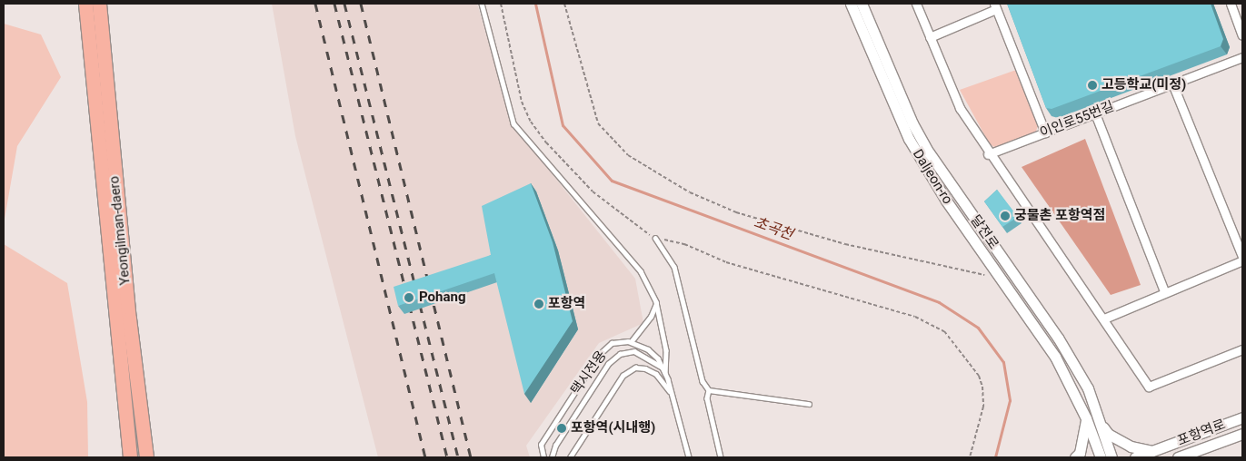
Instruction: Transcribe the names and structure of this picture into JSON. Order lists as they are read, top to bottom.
{
  "streets": {
    "highway": ["Yeongilman-daero"],
    "street": [
      "이인로55번길",
      "Daljeon-ro",
      "달전로",
      "포항역로"
    ],
    "lane": ["택시전용"]
  },
  "water": ["초곡천"],
  "places": [
    "고등학교(미정)",
    "궁물촌 포항역점",
    "Pohang",
    "포항역",
    "포항역(시내행)"
  ]
}
